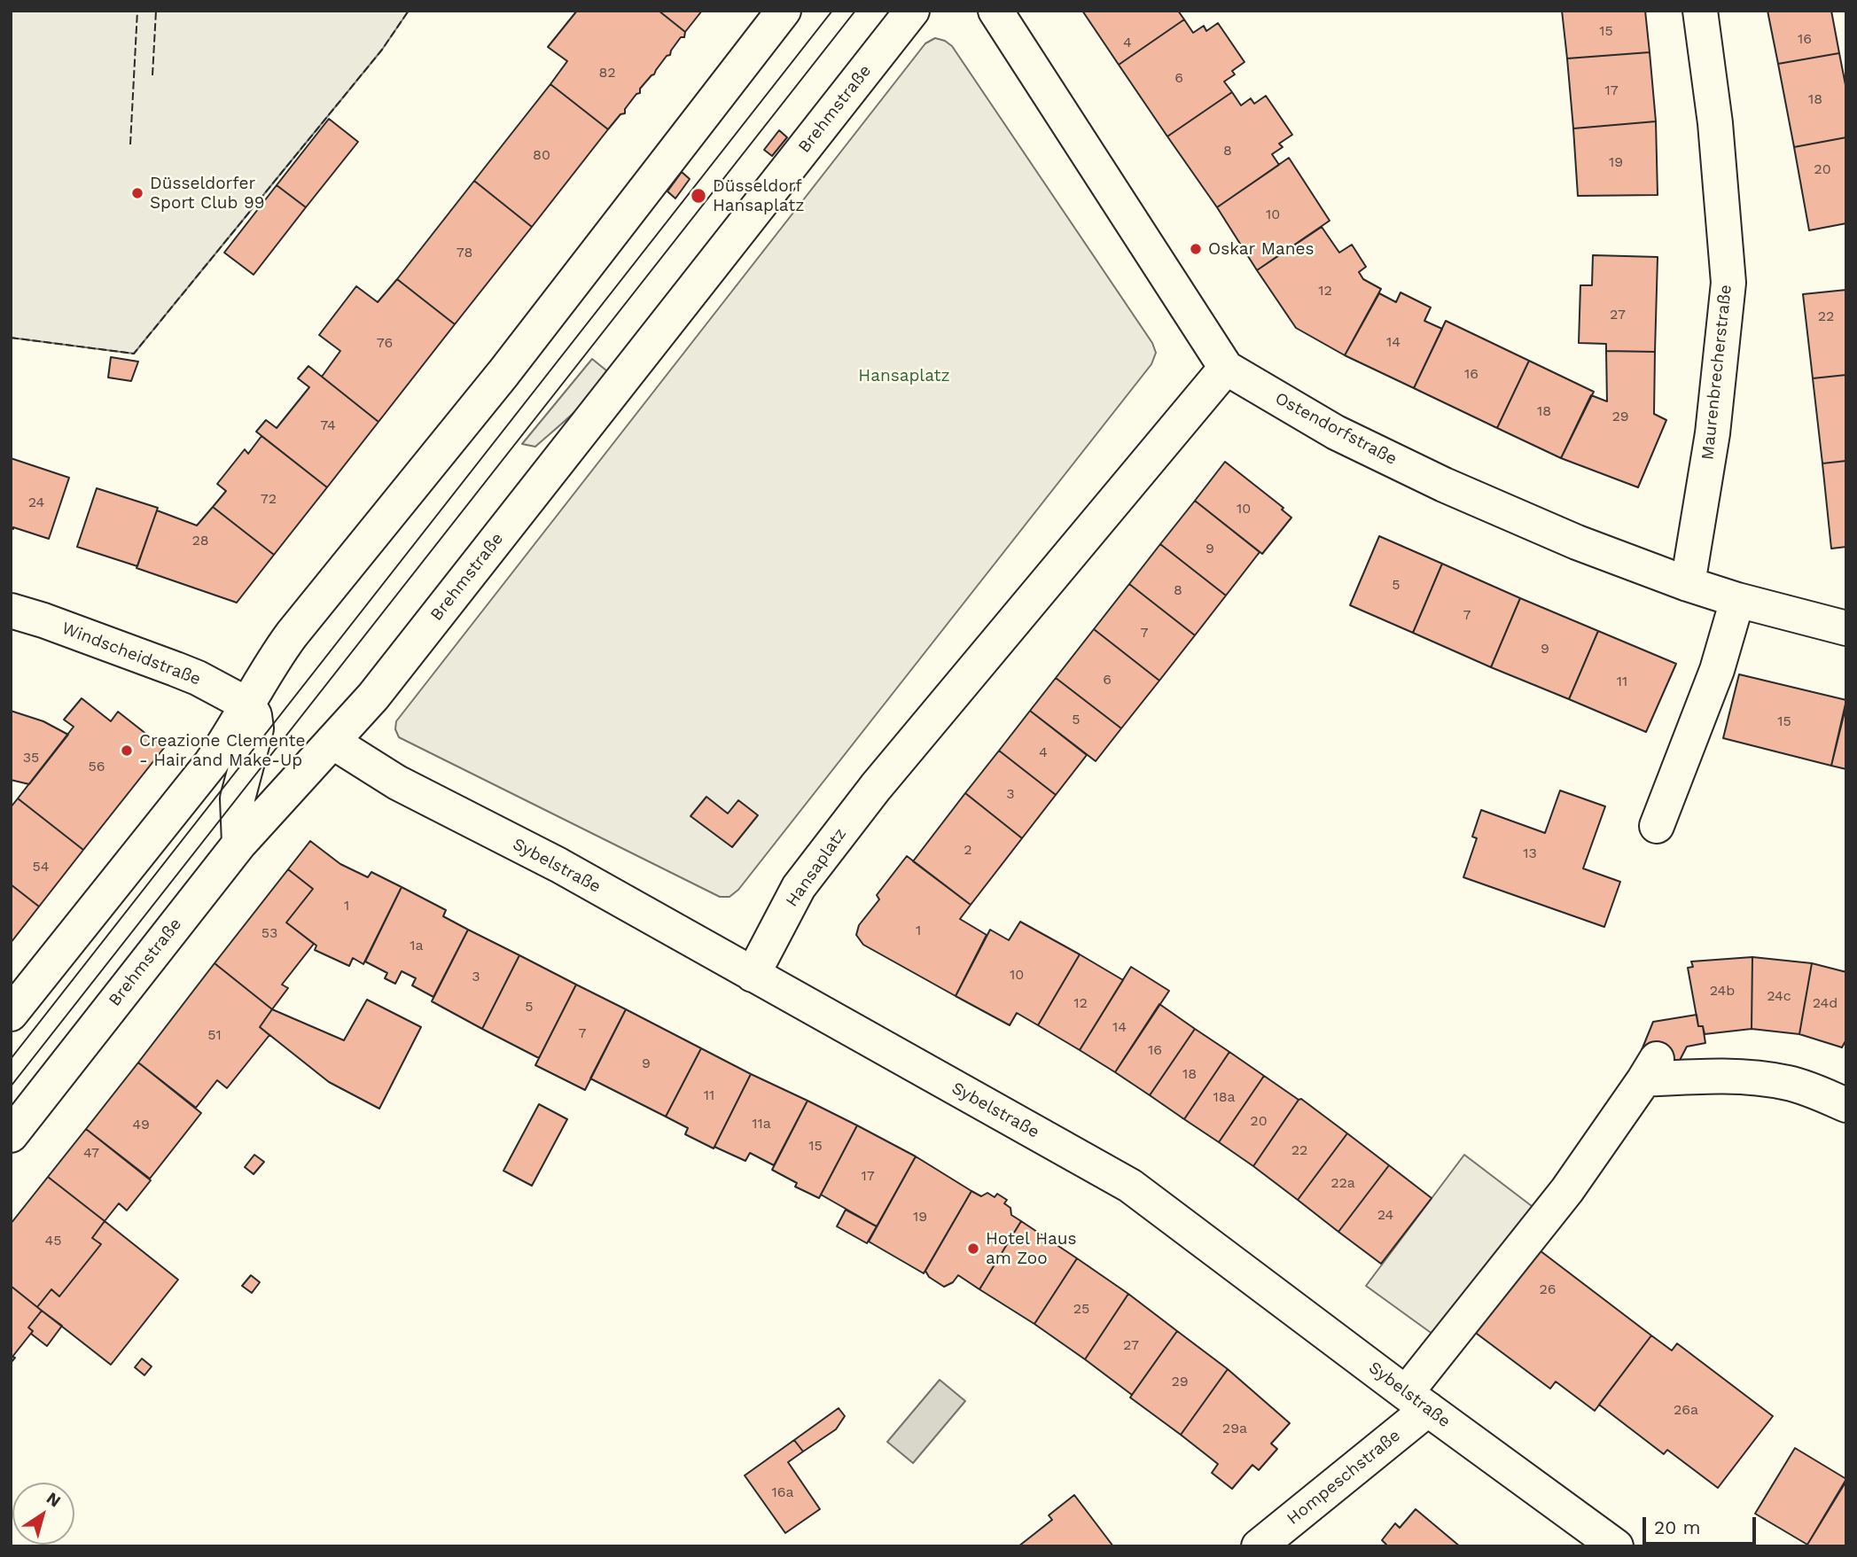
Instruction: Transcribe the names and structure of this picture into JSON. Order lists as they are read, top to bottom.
{
  "streets": {
    "street": [
      "Brehmstraße",
      "Maurenbrecherstraße",
      "Ostendorfstraße",
      "Windscheidstraße",
      "Sybelstraße",
      "Hansaplatz",
      "Hompeschstraße"
    ]
  },
  "crossings": [
    ["Brehmstraße", "Sybelstraße"],
    ["Maurenbrecherstraße", "Ostendorfstraße"],
    ["Ostendorfstraße", "Hansaplatz"],
    ["Sybelstraße", "Hansaplatz"],
    ["Sybelstraße", "Hompeschstraße"]
  ],
  "parks": ["Hansaplatz"],
  "places": [
    "Düsseldorfer Sport Club 99",
    "Düsseldorf Hansaplatz",
    "Oskar Manes",
    "Creazione Clemente - Hair and Make-Up",
    "Hotel Haus am Zoo"
  ],
  "house_numbers": [
    "15",
    "16",
    "4",
    "82",
    "6",
    "17",
    "18",
    "8",
    "80",
    "19",
    "20",
    "10",
    "78",
    "12",
    "27",
    "22",
    "14",
    "76",
    "16",
    "18",
    "29",
    "74",
    "72",
    "24",
    "10",
    "28",
    "9",
    "5",
    "8",
    "7",
    "7",
    "9",
    "6",
    "11",
    "5",
    "15",
    "4",
    "35",
    "56",
    "3",
    "2",
    "13",
    "54",
    "1",
    "1",
    "53",
    "1a",
    "10",
    "3",
    "24b",
    "24c",
    "12",
    "24d",
    "5",
    "14",
    "7",
    "51",
    "16",
    "9",
    "18",
    "11",
    "18a",
    "20",
    "11a",
    "49",
    "15",
    "22",
    "47",
    "17",
    "22a",
    "24",
    "19",
    "45",
    "26",
    "25",
    "27",
    "29",
    "26a",
    "29a",
    "16a"
  ],
  "scale_bar": "20 m",
  "north": "top right"
}
